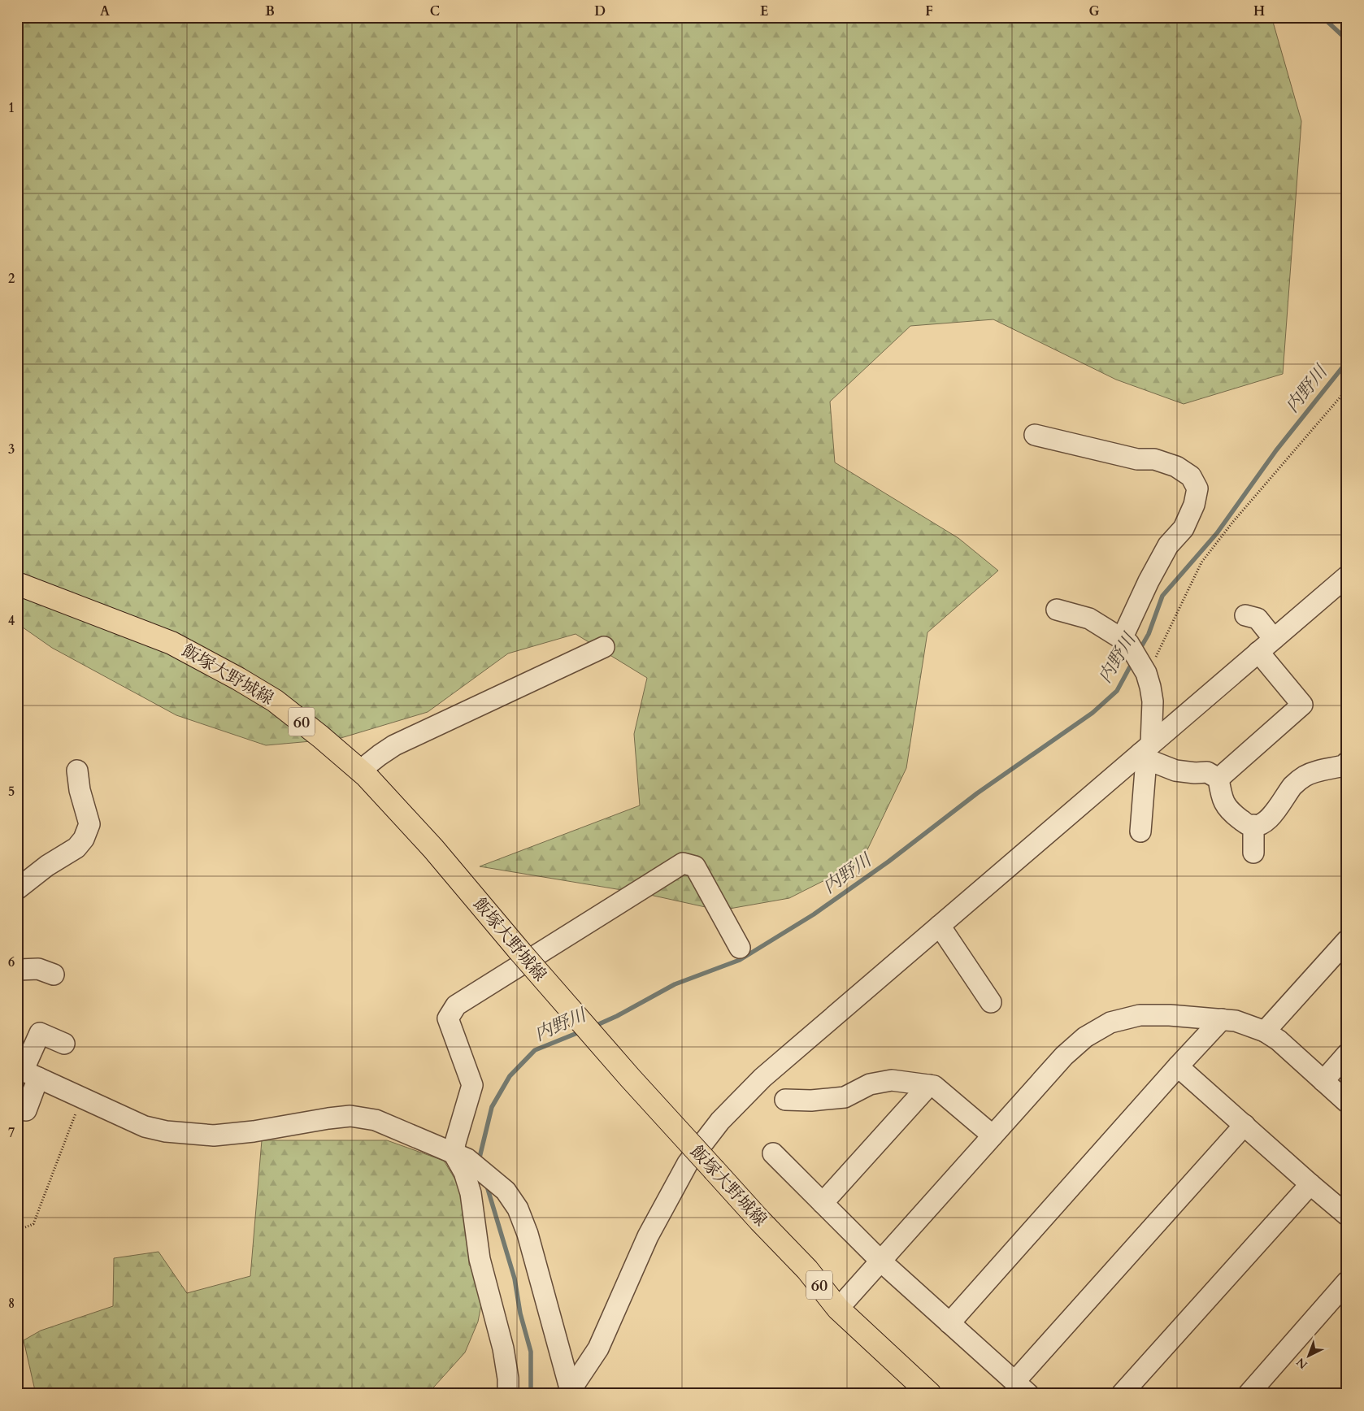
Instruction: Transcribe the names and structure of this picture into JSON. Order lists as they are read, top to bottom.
{
  "streets": {
    "main road": ["飯塚大野城線", "60"]
  },
  "water": ["内野川"],
  "north": "bottom left",
  "grid": {
    "columns": [
      "A",
      "B",
      "C",
      "D",
      "E",
      "F",
      "G",
      "H"
    ],
    "rows": [
      "1",
      "2",
      "3",
      "4",
      "5",
      "6",
      "7",
      "8"
    ]
  }
}
